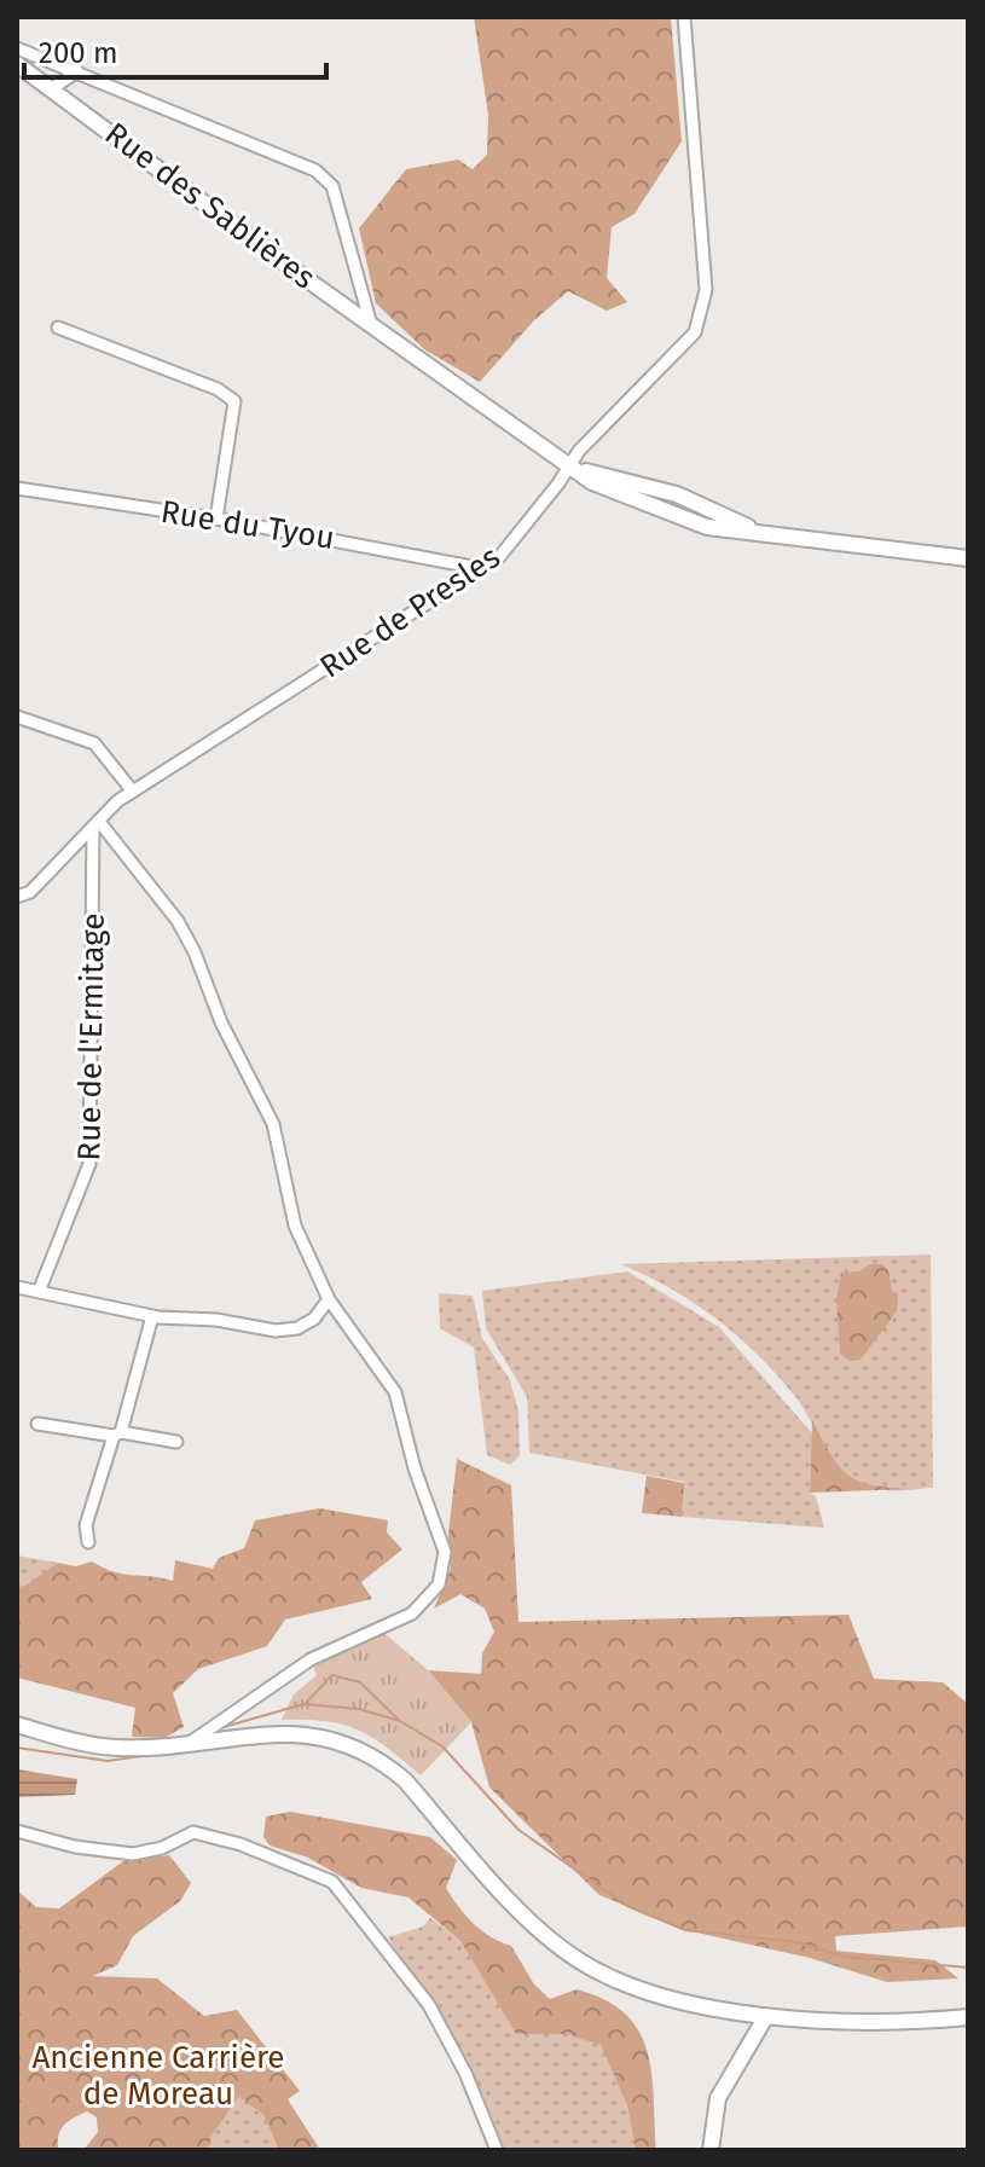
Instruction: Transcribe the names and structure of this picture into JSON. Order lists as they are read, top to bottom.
{
  "streets": {
    "main road": ["Rue des Sablières"],
    "street": ["Rue du Tyou", "Rue de Presles", "Rue de l'Ermitage"]
  },
  "crossings": [
    ["Rue des Sablières", "Rue de Presles"],
    ["Rue du Tyou", "Rue de Presles"],
    ["Rue de Presles", "Rue de l'Ermitage"]
  ],
  "parks": ["Ancienne Carrière de Moreau"],
  "scale_bar": "200 m"
}
